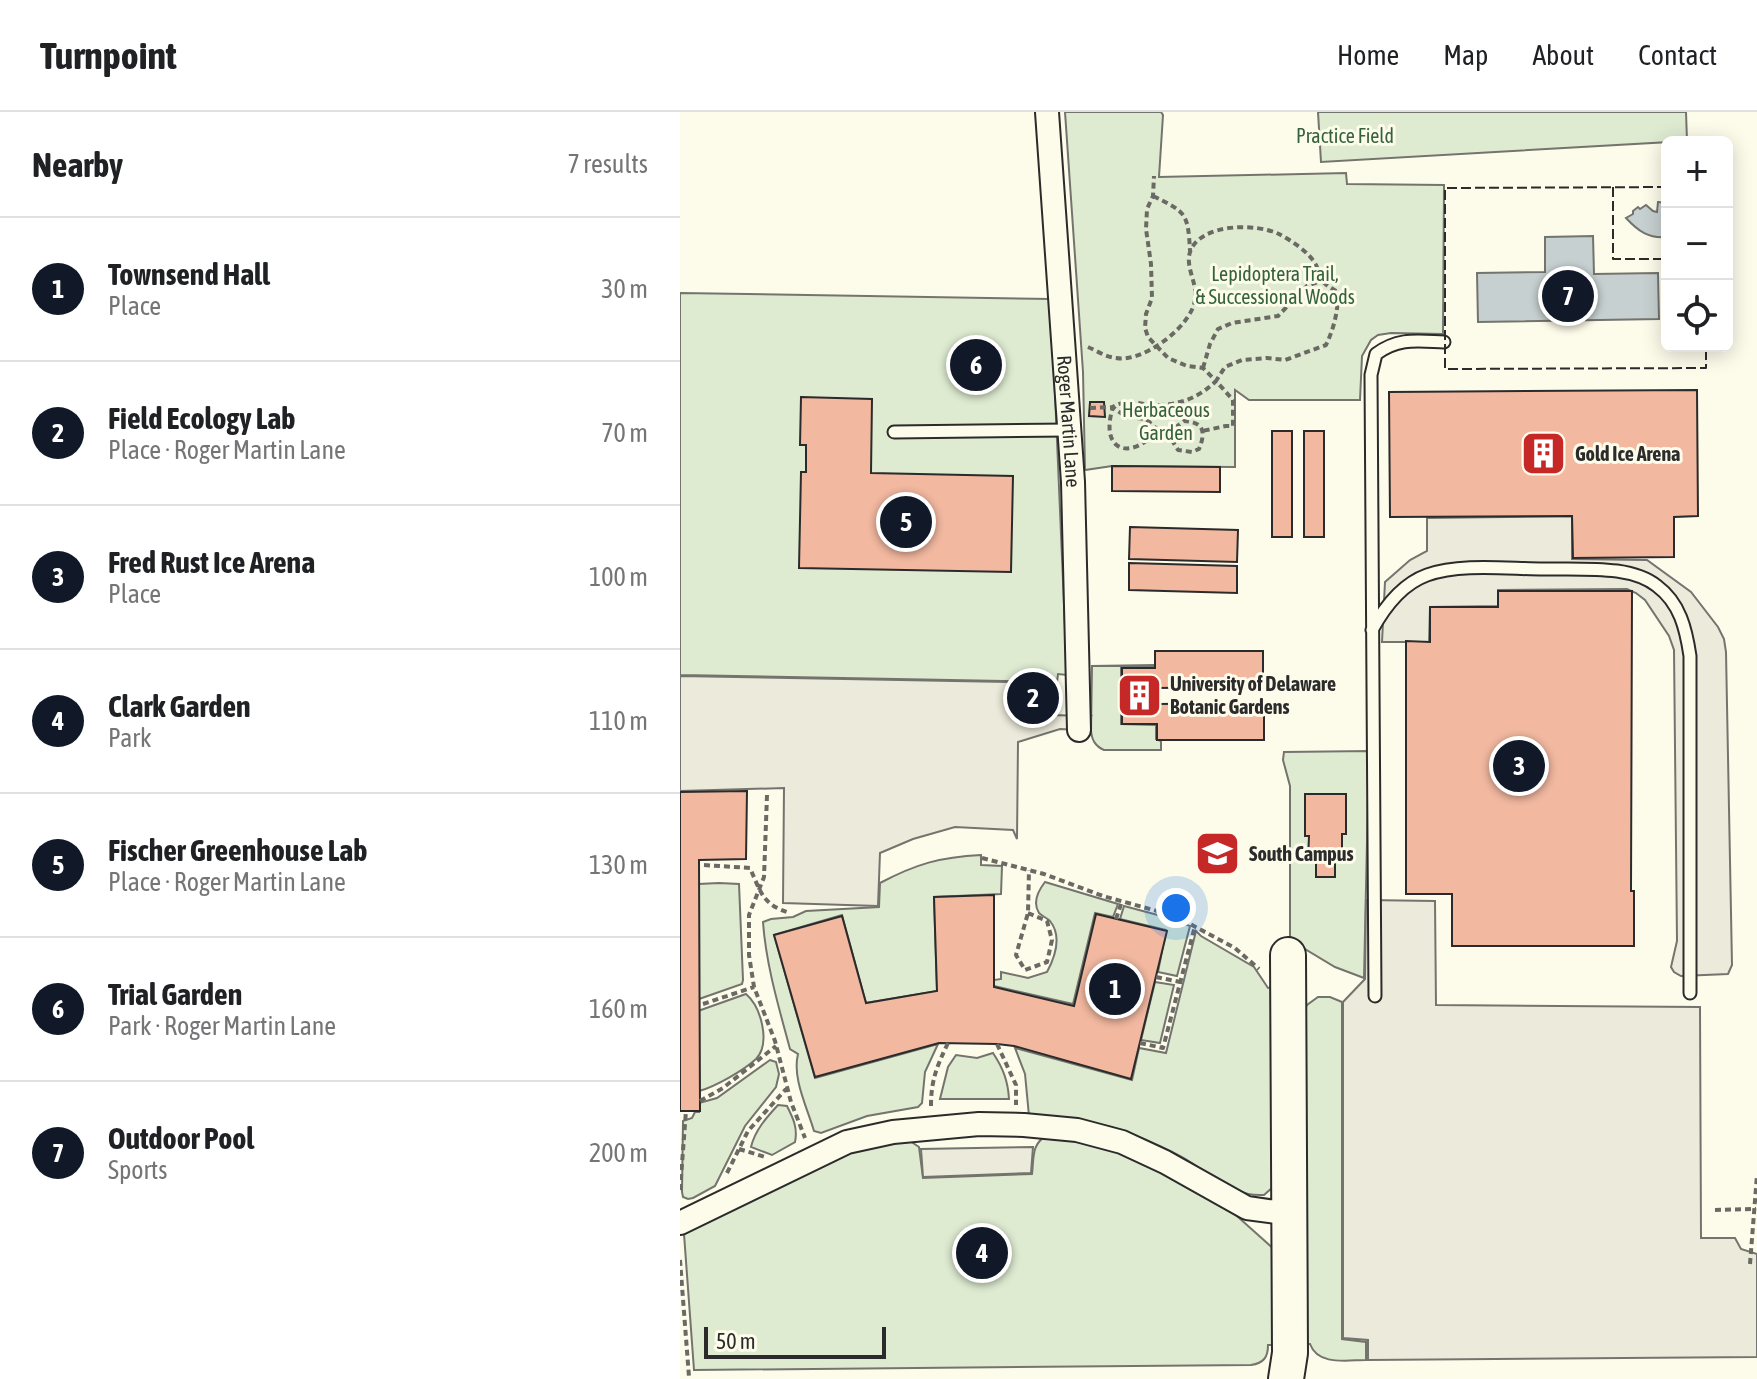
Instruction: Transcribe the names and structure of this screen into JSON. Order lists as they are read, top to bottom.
{
  "streets": {
    "street": ["Roger Martin Lane"]
  },
  "parks": ["Practice Field", "Lepidoptera Trail, & Successional Woods", "Herbaceous Garden"],
  "places": {
    "building": ["Gold Ice Arena", "University of Delaware Botanic Gardens"],
    "school or university": ["South Campus"]
  },
  "scale_bar": "50 m",
  "page": {
    "header": "Turnpoint",
    "nav": [
      "Home",
      "Map",
      "About",
      "Contact"
    ],
    "heading": ["Nearby", "7 results"],
    "map_buttons": ["+", "−"],
    "list": [
      {
        "mark": "1",
        "name": "Townsend Hall",
        "note": "Place",
        "value": "30 m"
      },
      {
        "mark": "2",
        "name": "Field Ecology Lab",
        "note": "Place · Roger Martin Lane",
        "value": "70 m"
      },
      {
        "mark": "3",
        "name": "Fred Rust Ice Arena",
        "note": "Place",
        "value": "100 m"
      },
      {
        "mark": "4",
        "name": "Clark Garden",
        "note": "Park",
        "value": "110 m"
      },
      {
        "mark": "5",
        "name": "Fischer Greenhouse Lab",
        "note": "Place · Roger Martin Lane",
        "value": "130 m"
      },
      {
        "mark": "6",
        "name": "Trial Garden",
        "note": "Park · Roger Martin Lane",
        "value": "160 m"
      },
      {
        "mark": "7",
        "name": "Outdoor Pool",
        "note": "Sports",
        "value": "200 m"
      }
    ],
    "pins": [
      "7",
      "6",
      "5",
      "2",
      "3",
      "1",
      "4"
    ],
    "scale": "50 m"
  }
}
